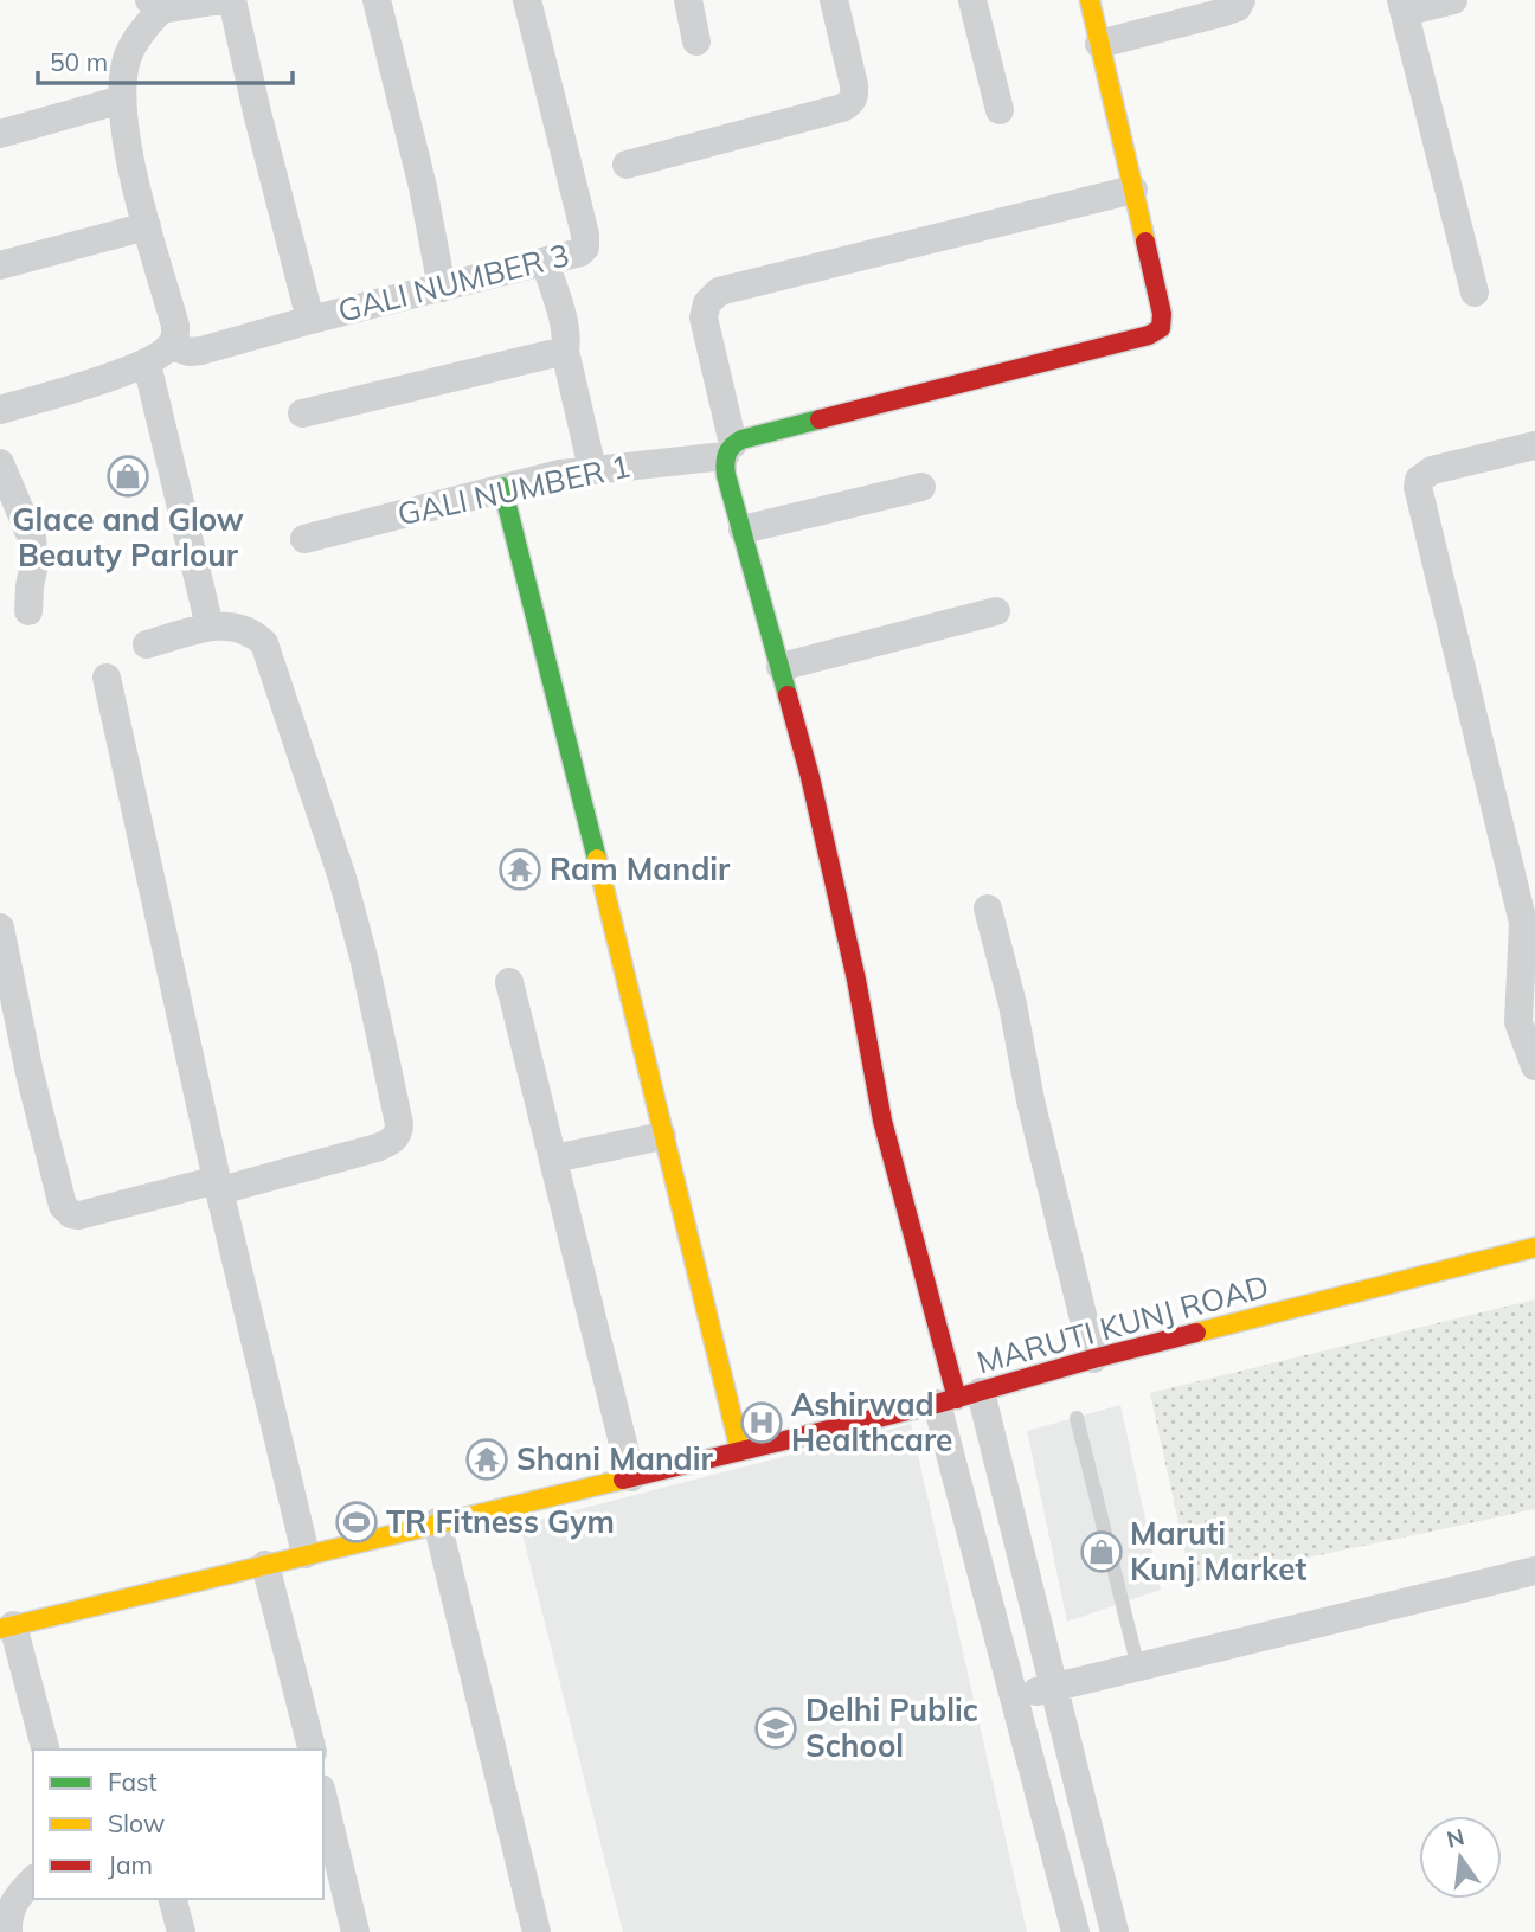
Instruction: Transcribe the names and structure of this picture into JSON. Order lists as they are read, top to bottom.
{
  "streets": {
    "street": ["GALI NUMBER 3", "GALI NUMBER 1", "MARUTI KUNJ ROAD"]
  },
  "places": {
    "shop": ["Glace and Glow Beauty Parlour", "Maruti Kunj Market"],
    "temple": ["Ram Mandir", "Shani Mandir"],
    "hospital": ["Ashirwad Healthcare"],
    "sports": ["TR Fitness Gym"],
    "school or university": ["Delhi Public School"]
  },
  "legend": ["Fast", "Slow", "Jam"],
  "scale_bar": "50 m",
  "north": "top"
}
